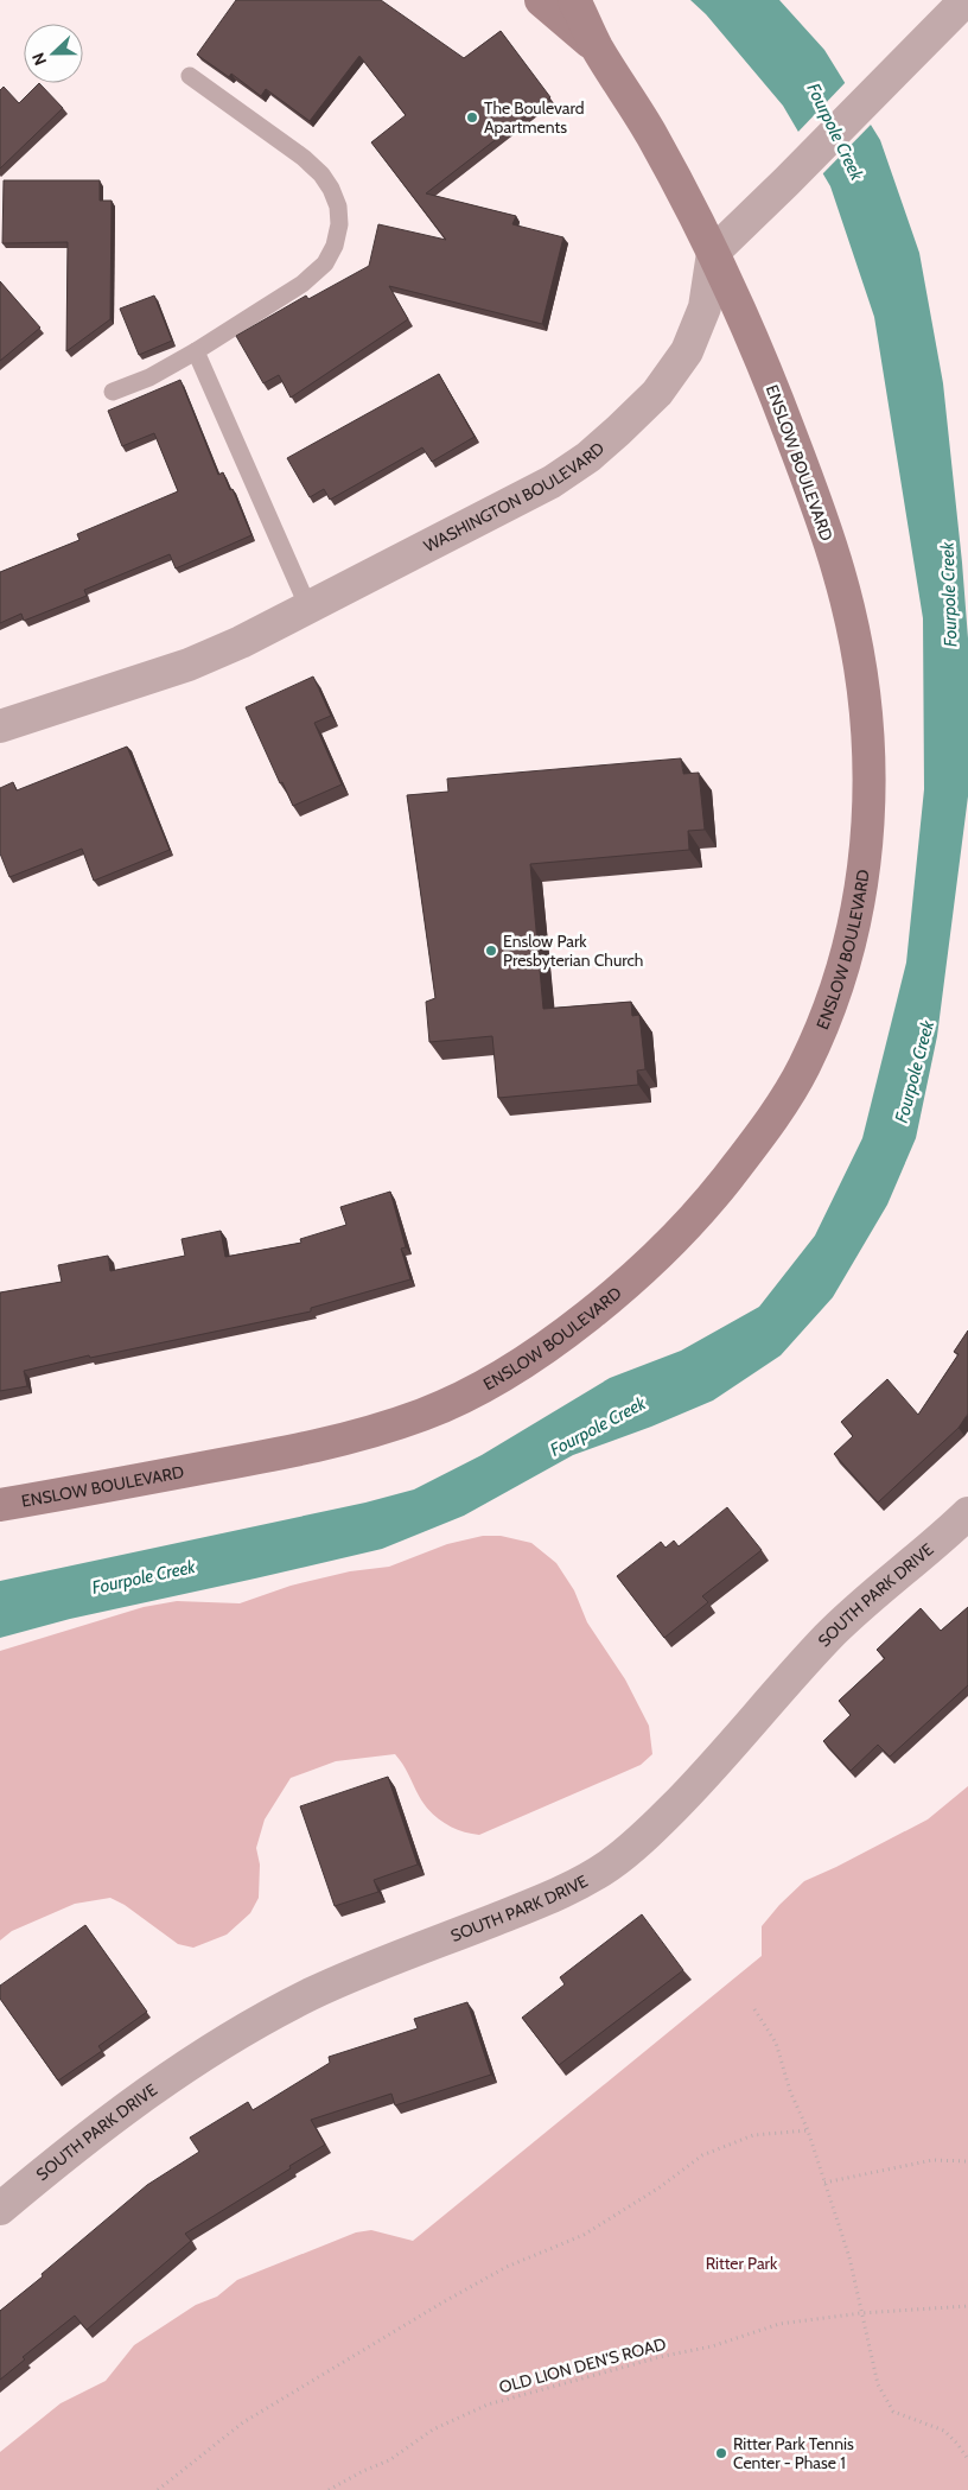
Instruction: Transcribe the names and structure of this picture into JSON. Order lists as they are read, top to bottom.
{
  "streets": {
    "street": ["ENSLOW BOULEVARD", "WASHINGTON BOULEVARD", "SOUTH PARK DRIVE"],
    "path": ["OLD LION DEN'S ROAD"]
  },
  "crossings": [
    ["ENSLOW BOULEVARD", "WASHINGTON BOULEVARD"]
  ],
  "water": ["Fourpole Creek"],
  "parks": ["Ritter Park"],
  "places": ["The Boulevard Apartments", "Enslow Park Presbyterian Church", "Ritter Park Tennis Center - Phase 1"],
  "north": "left"
}
